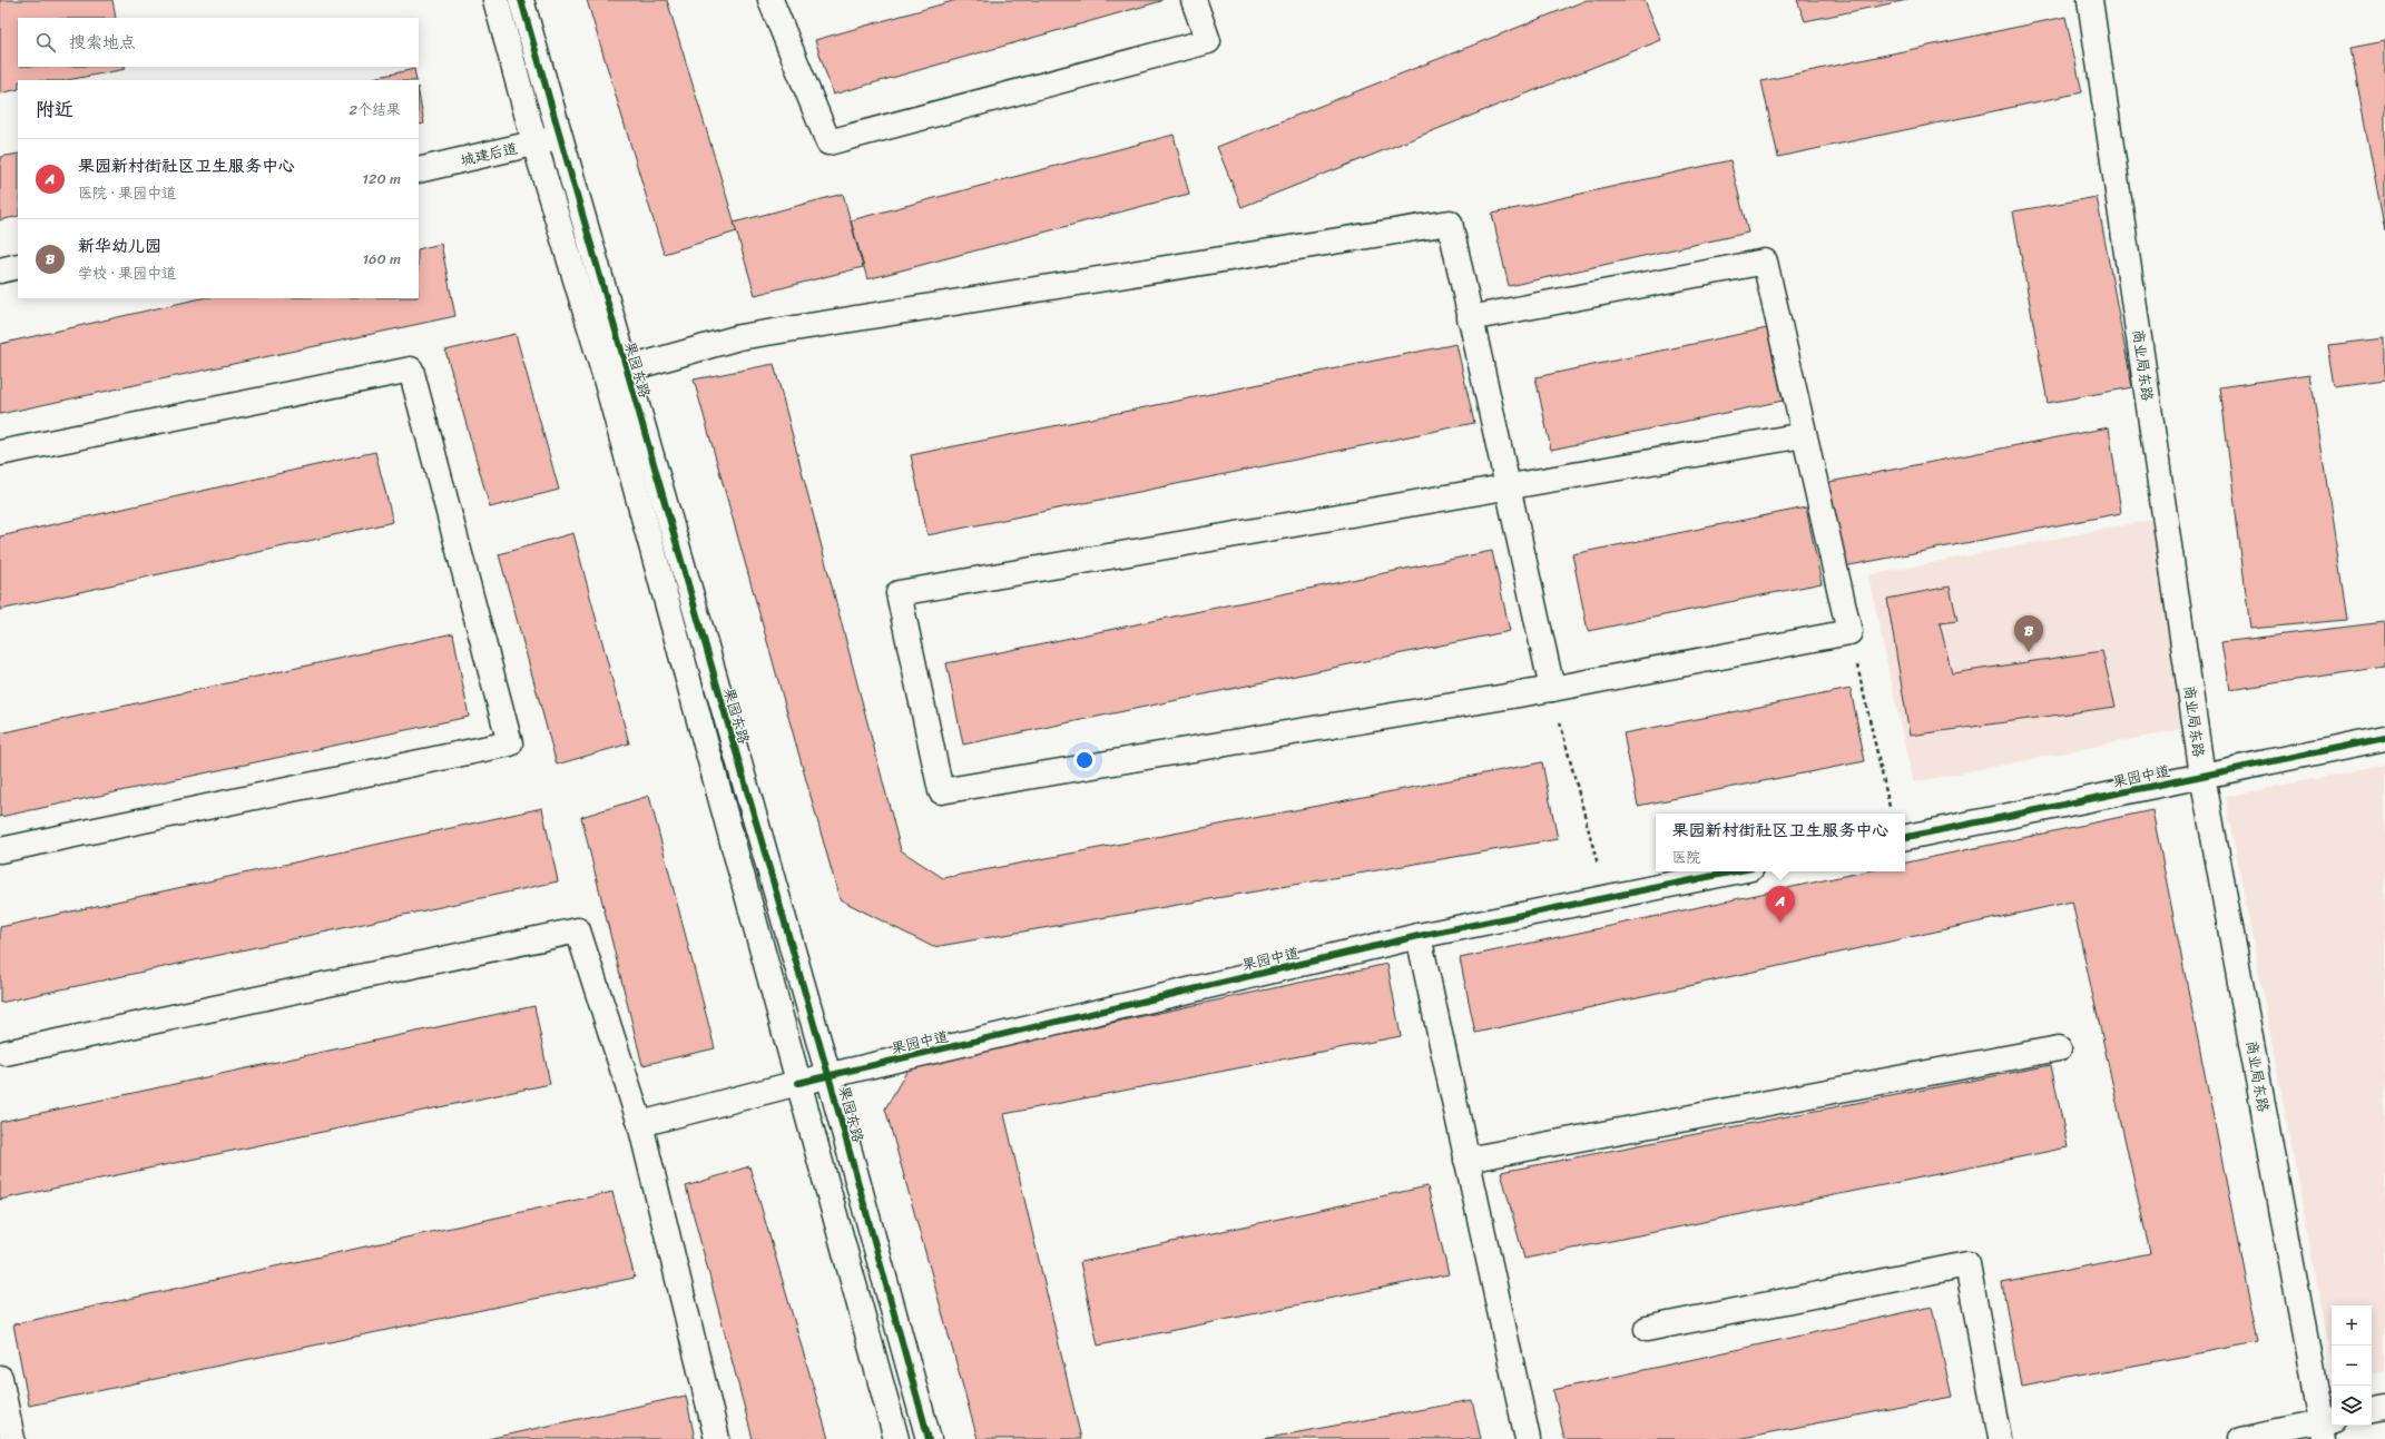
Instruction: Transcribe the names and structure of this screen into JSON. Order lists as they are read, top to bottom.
{
  "streets": {
    "street": [
      "城建后道",
      "商业局东路",
      "果园东路",
      "果园中道"
    ]
  },
  "crossings": [
    ["城建后道", "果园东路"],
    ["商业局东路", "果园中道"],
    ["果园东路", "果园中道"]
  ],
  "page": {
    "search": "搜索地点",
    "heading": ["附近", "2个结果"],
    "list": [
      {
        "mark": "A",
        "name": "果园新村街社区卫生服务中心",
        "note": "医院 · 果园中道",
        "value": "120 m"
      },
      {
        "mark": "B",
        "name": "新华幼儿园",
        "note": "学校 · 果园中道",
        "value": "160 m"
      }
    ],
    "pins": ["B", "A"],
    "popup": ["果园新村街社区卫生服务中心", "医院"],
    "map_buttons": ["+", "−"]
  }
}
